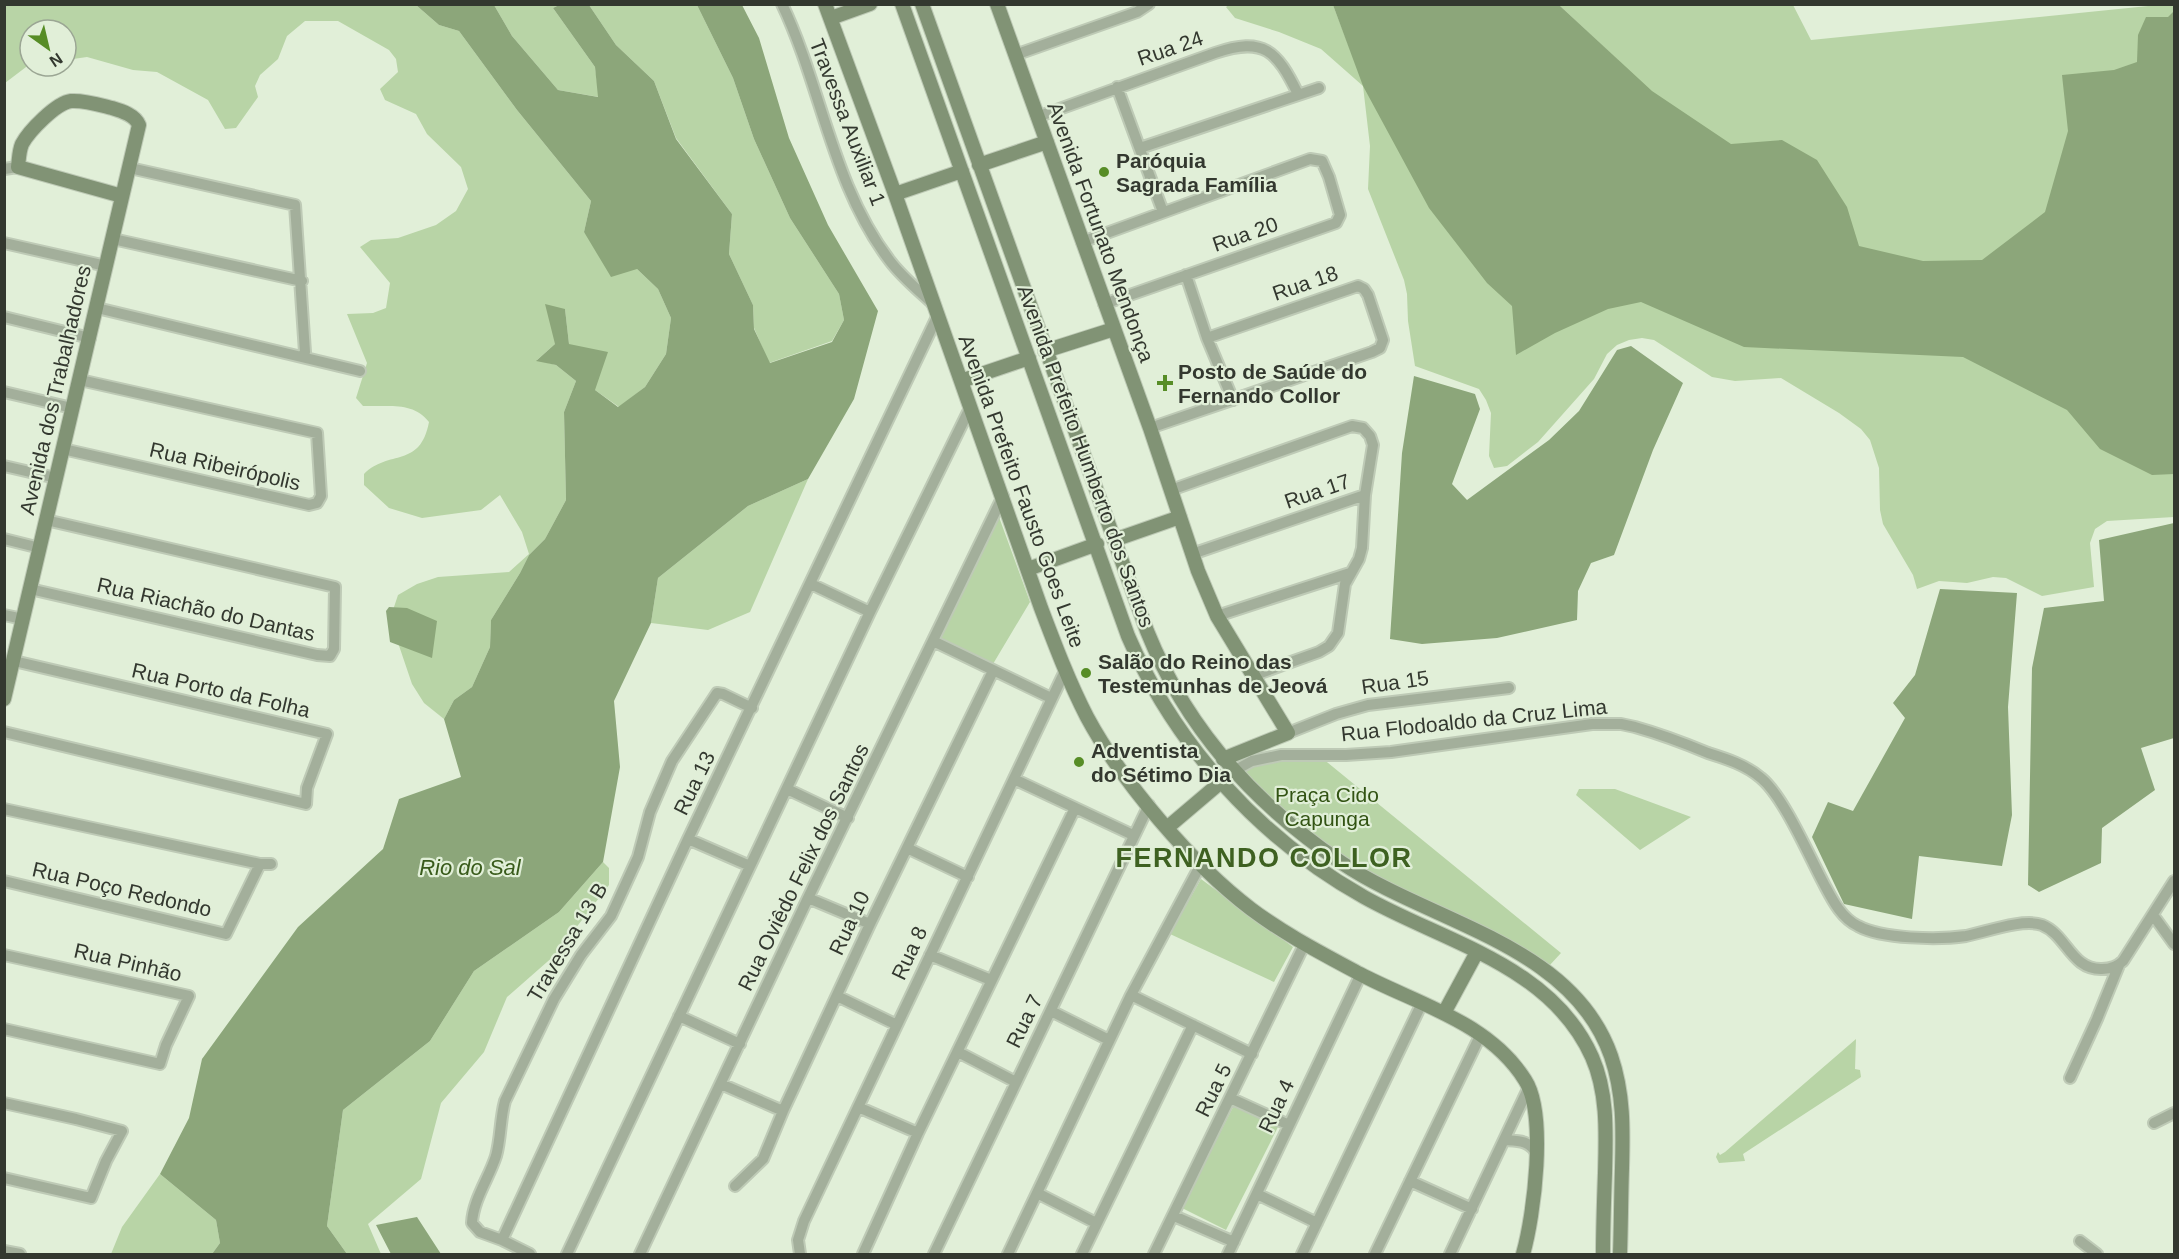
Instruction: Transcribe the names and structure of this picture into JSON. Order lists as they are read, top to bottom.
{
  "streets": {
    "street": [
      "Rua 24",
      "Travessa Auxiliar 1",
      "Avenida Fortunato Mendonça",
      "Rua 20",
      "Rua 18",
      "Avenida dos Trabalhadores",
      "Avenida Prefeito Humberto dos Santos",
      "Rua Ribeirópolis",
      "Avenida Prefeito Fausto Goes Leite",
      "Rua 17",
      "Rua Riachão do Dantas",
      "Rua 15",
      "Rua Porto da Folha",
      "Rua Flodoaldo da Cruz Lima",
      "Rua 13",
      "Rua Oviêdo Felix dos Santos",
      "Rua Poço Redondo",
      "Rua 10",
      "Travessa 13 B",
      "Rua 8",
      "Rua Pinhão",
      "Rua 7",
      "Rua 5",
      "Rua 4"
    ]
  },
  "crossings": [
    ["Rua 24", "Avenida Fortunato Mendonça"],
    ["Travessa Auxiliar 1", "Avenida Prefeito Fausto Goes Leite"],
    ["Avenida Fortunato Mendonça", "Rua 20"],
    ["Avenida Fortunato Mendonça", "Rua 18"],
    ["Avenida Fortunato Mendonça", "Rua 17"],
    ["Avenida Fortunato Mendonça", "Rua 15"],
    ["Avenida dos Trabalhadores", "Rua Ribeirópolis"],
    ["Avenida dos Trabalhadores", "Rua Riachão do Dantas"],
    ["Avenida dos Trabalhadores", "Rua Porto da Folha"],
    ["Avenida Prefeito Humberto dos Santos", "Rua 15"],
    ["Avenida Prefeito Humberto dos Santos", "Rua Flodoaldo da Cruz Lima"],
    ["Avenida Prefeito Fausto Goes Leite", "Rua 13"],
    ["Avenida Prefeito Fausto Goes Leite", "Rua Oviêdo Felix dos Santos"],
    ["Avenida Prefeito Fausto Goes Leite", "Rua 8"],
    ["Avenida Prefeito Fausto Goes Leite", "Rua 7"],
    ["Avenida Prefeito Fausto Goes Leite", "Rua 5"],
    ["Avenida Prefeito Fausto Goes Leite", "Rua 4"],
    ["Rua 13", "Travessa 13 B"]
  ],
  "districts": ["FERNANDO COLLOR"],
  "water": ["Rio do Sal"],
  "parks": ["Praça Cido Capunga"],
  "places": {
    "other": ["Paróquia Sagrada Família", "Salão do Reino das Testemunhas de Jeová", "Adventista do Sétimo Dia"],
    "health": ["Posto de Saúde do Fernando Collor"]
  },
  "north": "bottom right"
}
